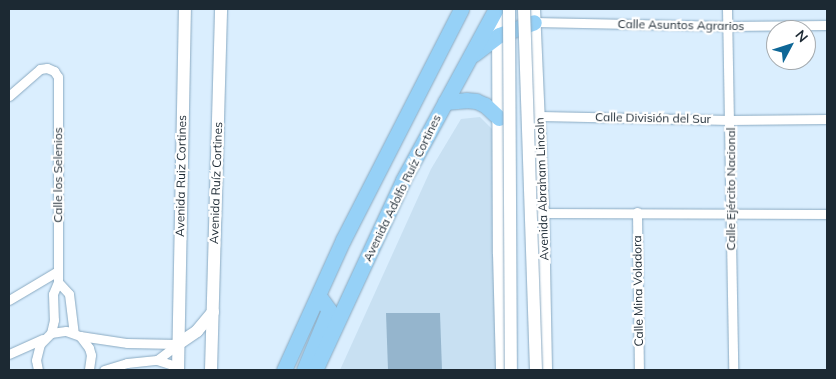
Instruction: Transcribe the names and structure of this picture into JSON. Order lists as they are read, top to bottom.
{
  "streets": {
    "main road": [
      "Avenida Ruiz Cortines",
      "Avenida Ruíz Cortines",
      "Avenida Adolfo Ruíz Cortines",
      "Avenida Abraham Lincoln"
    ],
    "street": [
      "Calle Asuntos Agrarios",
      "Calle División del Sur",
      "Calle los Selenios",
      "Calle Ejército Nacional",
      "Calle Mina Voladora"
    ]
  },
  "crossings": [
    ["Calle Asuntos Agrarios", "Avenida Abraham Lincoln"],
    ["Calle Asuntos Agrarios", "Calle Ejército Nacional"],
    ["Calle División del Sur", "Avenida Abraham Lincoln"],
    ["Calle División del Sur", "Calle Ejército Nacional"]
  ],
  "north": "top right"
}
